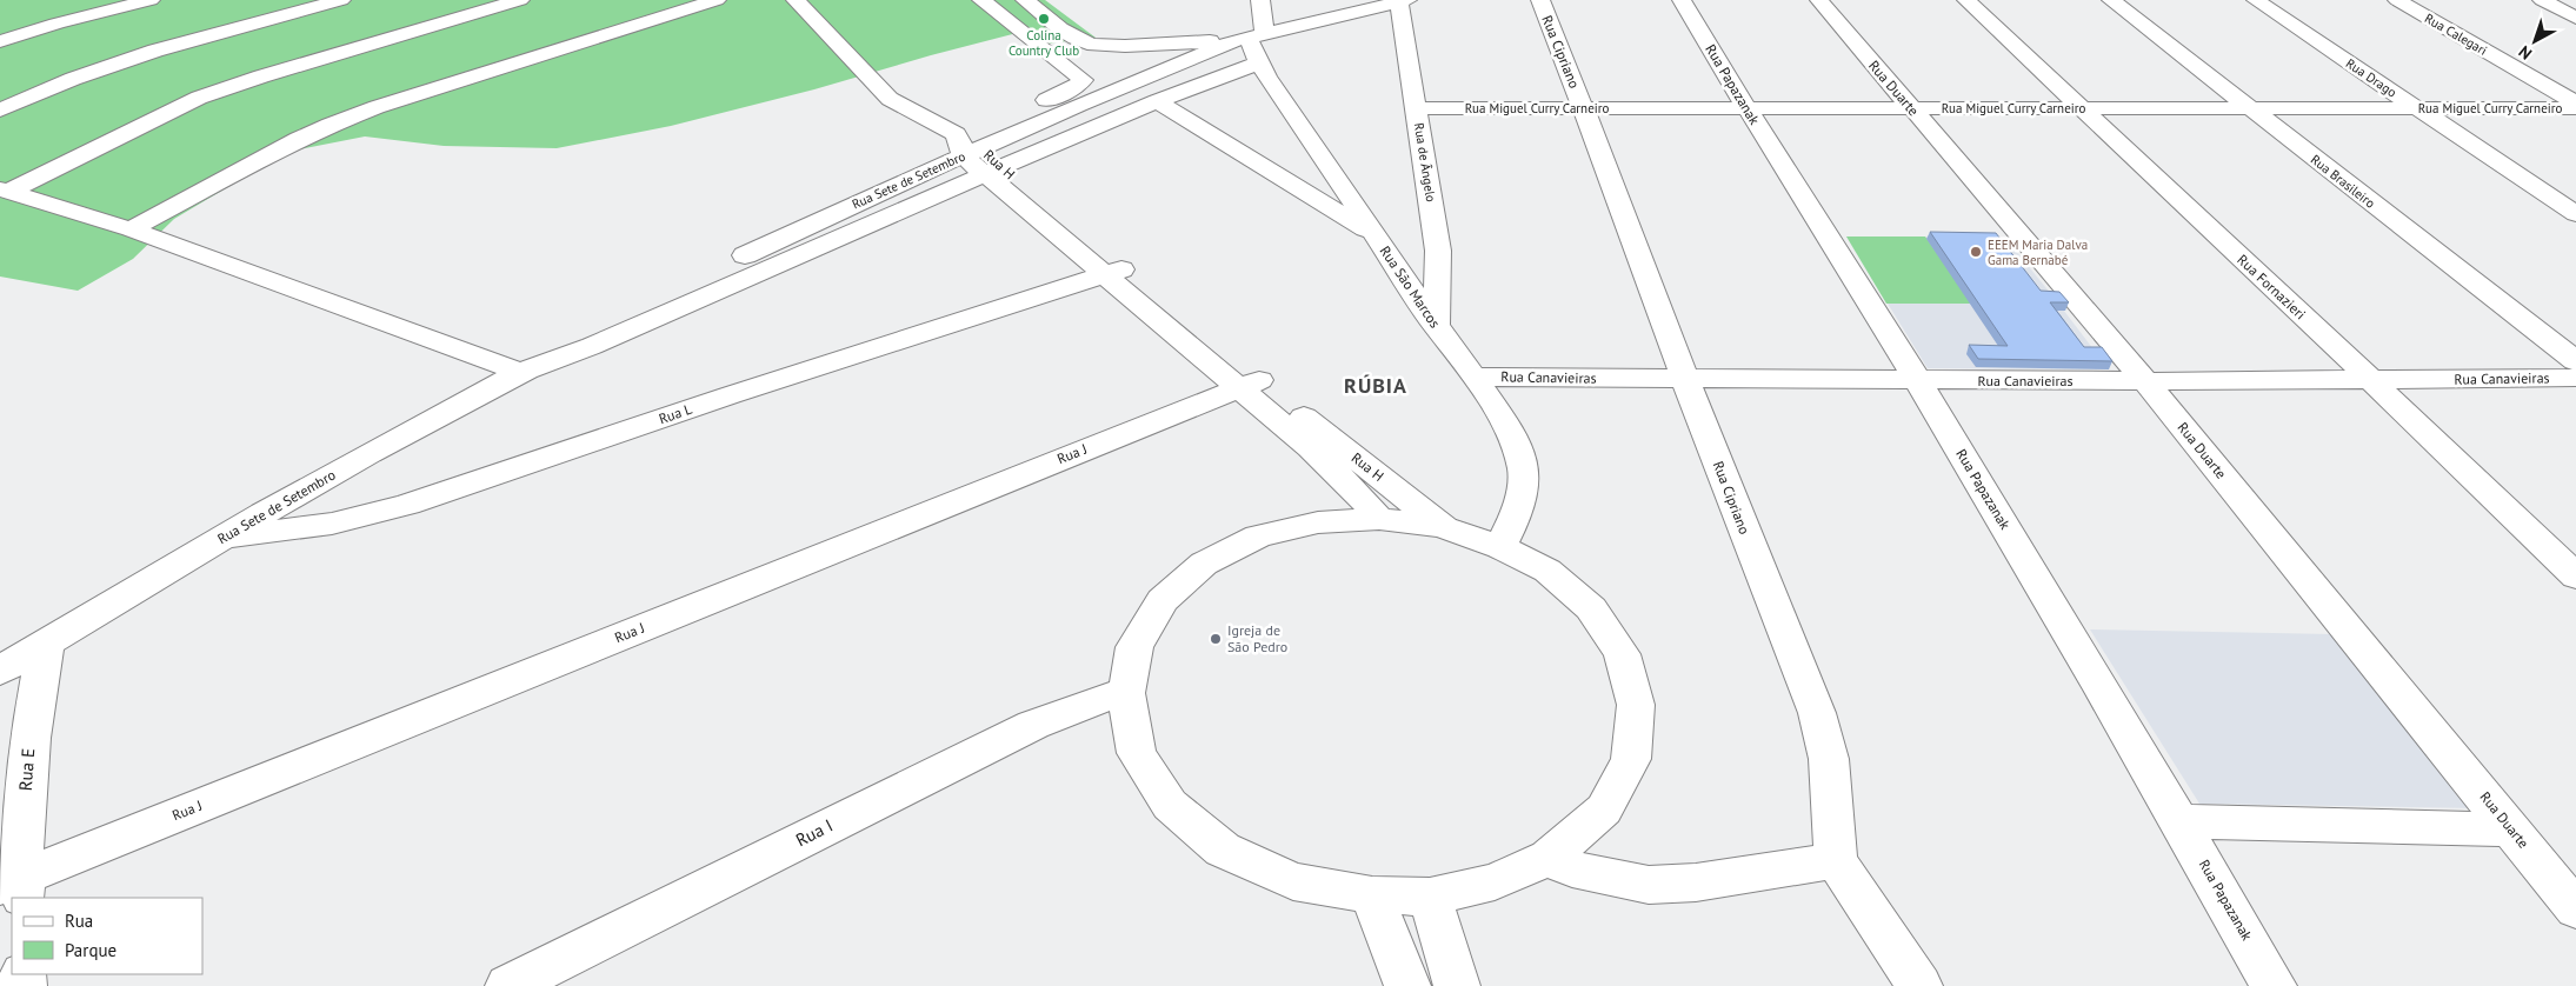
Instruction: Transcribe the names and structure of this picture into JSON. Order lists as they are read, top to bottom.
{
  "streets": {
    "street": [
      "Rua Calegari",
      "Rua Cipriano",
      "Rua Drago",
      "Rua Papazanak",
      "Rua Duarte",
      "Rua Miguel Curry Carneiro",
      "Rua de Ângelo",
      "Rua H",
      "Rua Sete de Setembro",
      "Rua Brasileiro",
      "Rua São Marcos",
      "Rua Fornazieri",
      "Rua Canavieiras",
      "Rua L",
      "Rua J",
      "Rua E",
      "Rua I"
    ]
  },
  "crossings": [
    ["Rua Cipriano", "Rua Miguel Curry Carneiro"],
    ["Rua Cipriano", "Rua Canavieiras"],
    ["Rua Drago", "Rua Miguel Curry Carneiro"],
    ["Rua Papazanak", "Rua Miguel Curry Carneiro"],
    ["Rua Papazanak", "Rua Canavieiras"],
    ["Rua Duarte", "Rua Miguel Curry Carneiro"],
    ["Rua Duarte", "Rua Canavieiras"],
    ["Rua Miguel Curry Carneiro", "Rua de Ângelo"],
    ["Rua Miguel Curry Carneiro", "Rua Brasileiro"],
    ["Rua Miguel Curry Carneiro", "Rua Fornazieri"],
    ["Rua de Ângelo", "Rua Sete de Setembro"],
    ["Rua de Ângelo", "Rua São Marcos"],
    ["Rua H", "Rua Sete de Setembro"],
    ["Rua H", "Rua L"],
    ["Rua H", "Rua J"],
    ["Rua Sete de Setembro", "Rua São Marcos"],
    ["Rua Sete de Setembro", "Rua L"],
    ["Rua Sete de Setembro", "Rua E"],
    ["Rua São Marcos", "Rua Canavieiras"],
    ["Rua Fornazieri", "Rua Canavieiras"],
    ["Rua J", "Rua E"]
  ],
  "districts": ["RÚBIA"],
  "places": ["Colina Country Club", "EEEM Maria Dalva Gama Bernabé", "Igreja de São Pedro"],
  "legend": ["Rua", "Parque"],
  "north": "bottom left"
}
